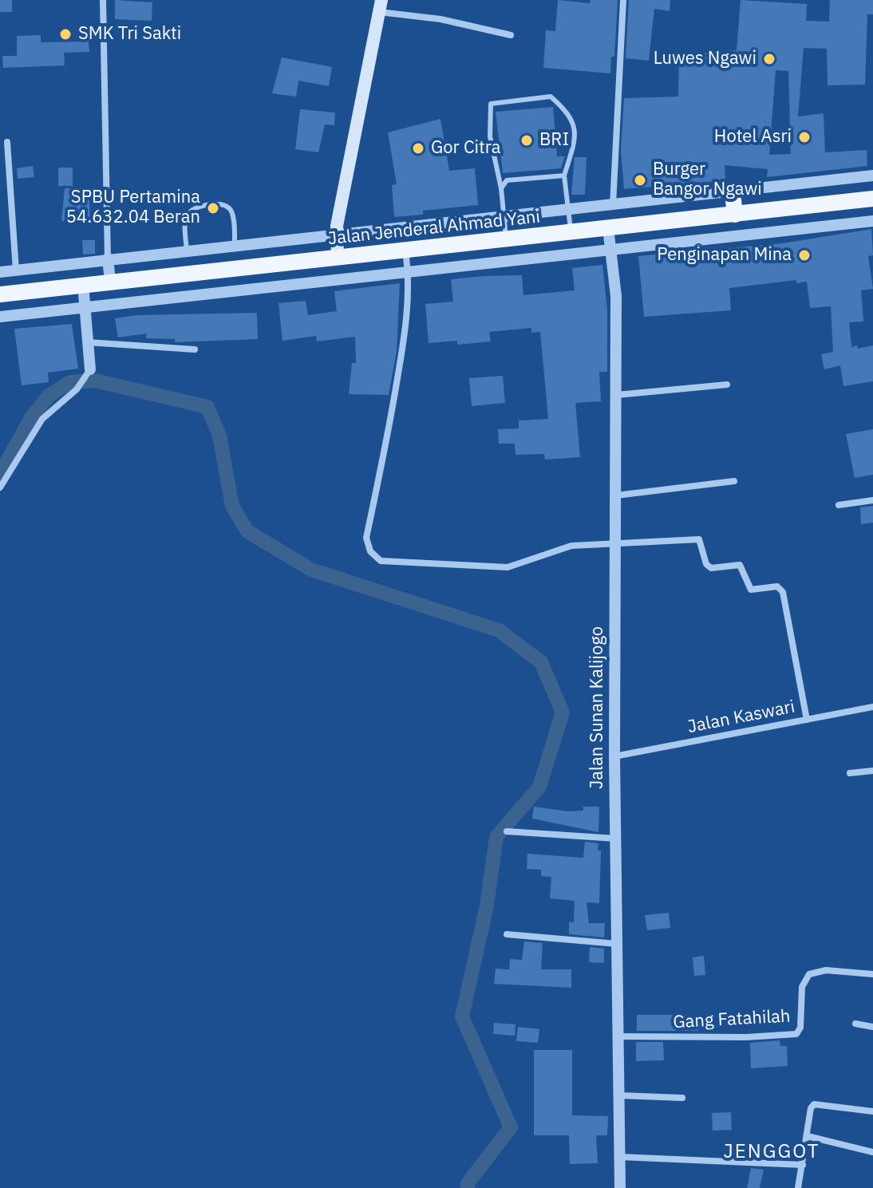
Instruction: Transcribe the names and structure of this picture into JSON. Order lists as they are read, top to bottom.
{
  "streets": {
    "main road": ["Jalan Jenderal Ahmad Yani"],
    "street": ["Jalan Sunan Kalijogo", "Jalan Kaswari", "Gang Fatahilah"]
  },
  "crossings": [
    ["Jalan Jenderal Ahmad Yani", "Jalan Sunan Kalijogo"],
    ["Jalan Sunan Kalijogo", "Jalan Kaswari"],
    ["Jalan Sunan Kalijogo", "Gang Fatahilah"]
  ],
  "districts": ["JENGGOT"],
  "places": [
    "SMK Tri Sakti",
    "Luwes Ngawi",
    "Hotel Asri",
    "BRI",
    "Gor Citra",
    "Burger Bangor Ngawi",
    "SPBU Pertamina 54.632.04 Beran",
    "Penginapan Mina"
  ]
}
